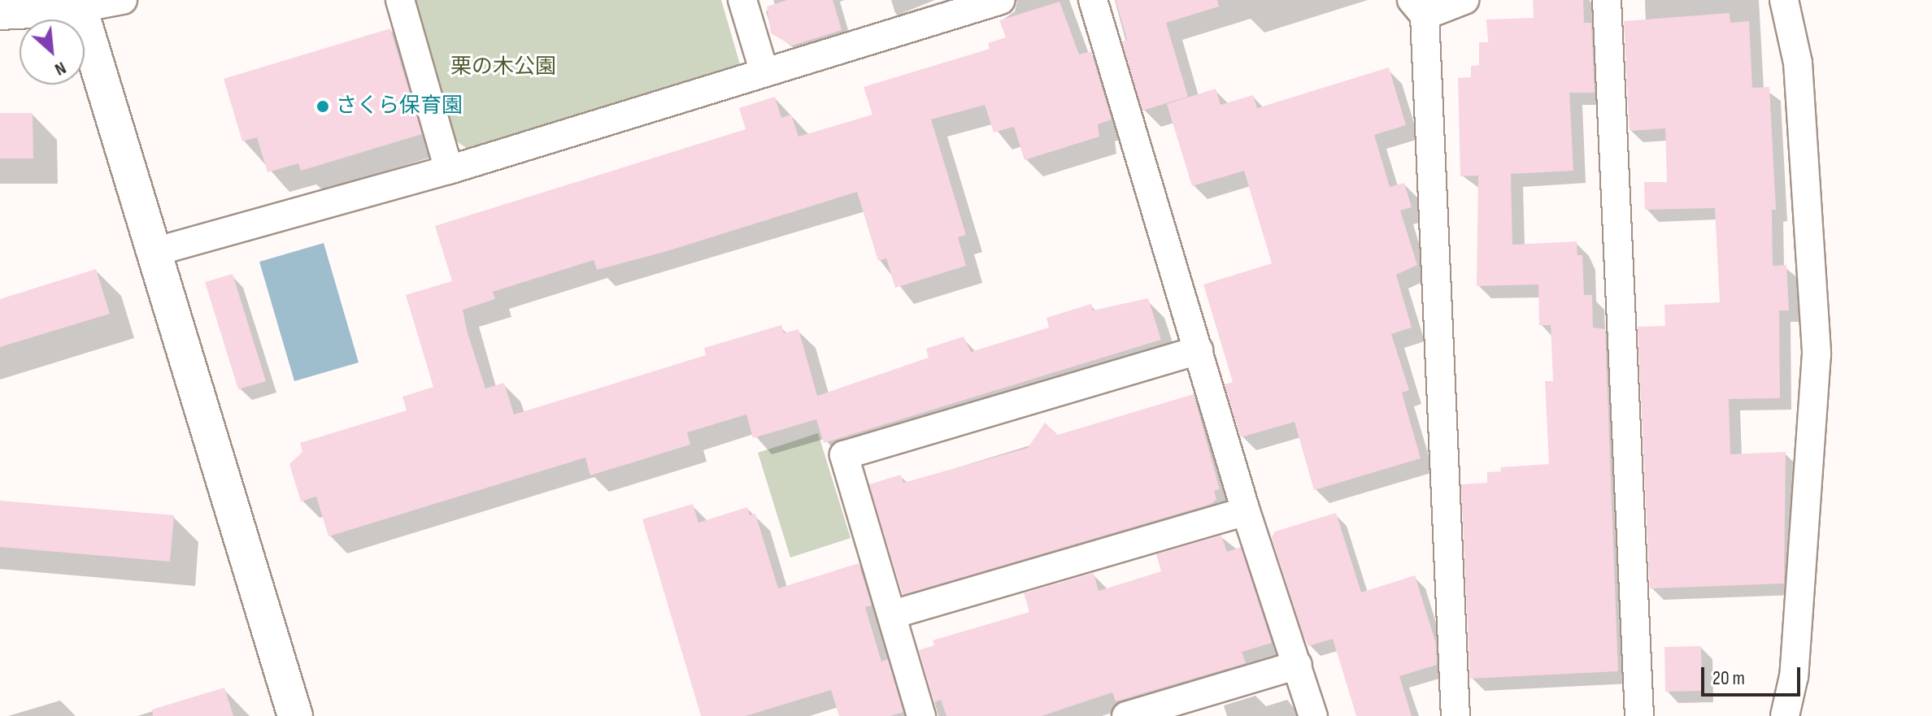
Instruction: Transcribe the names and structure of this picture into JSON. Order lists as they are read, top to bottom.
{
  "parks": ["栗の木公園"],
  "places": ["さくら保育園"],
  "scale_bar": "20 m",
  "north": "bottom right"
}
